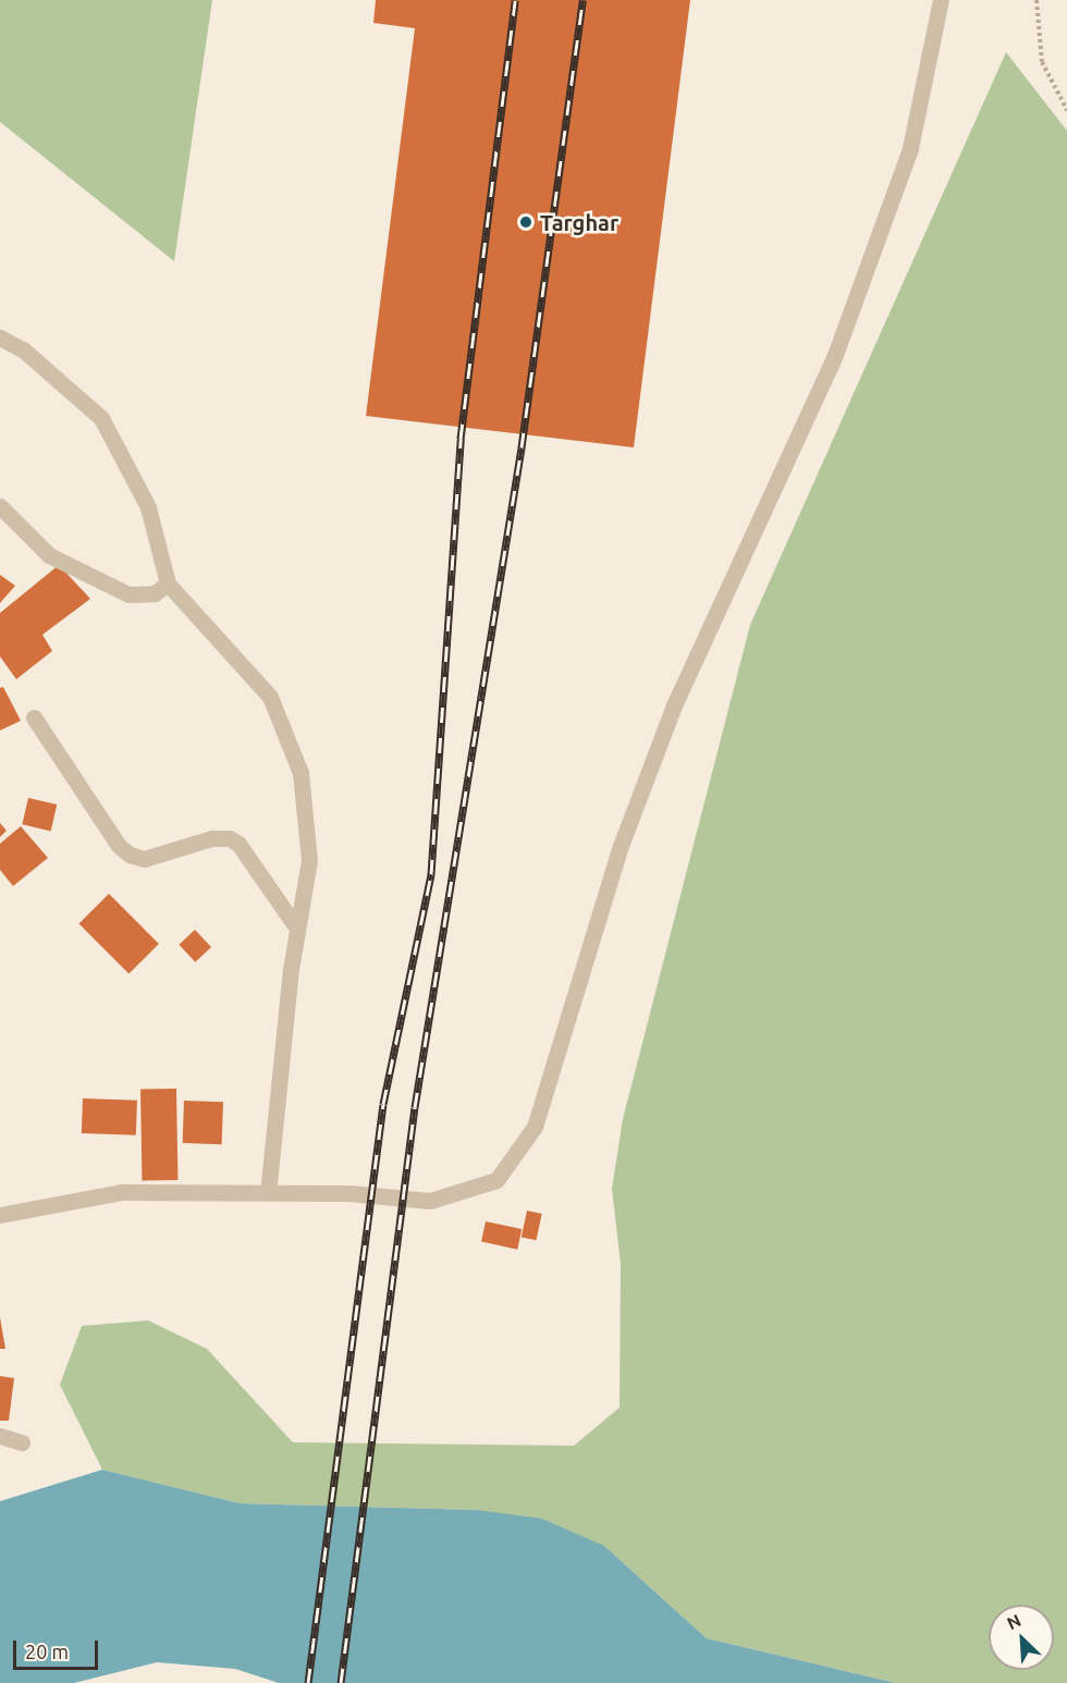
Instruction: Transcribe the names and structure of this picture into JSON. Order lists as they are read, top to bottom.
{
  "places": ["Targhar"],
  "scale_bar": "20 m",
  "north": "top left"
}
